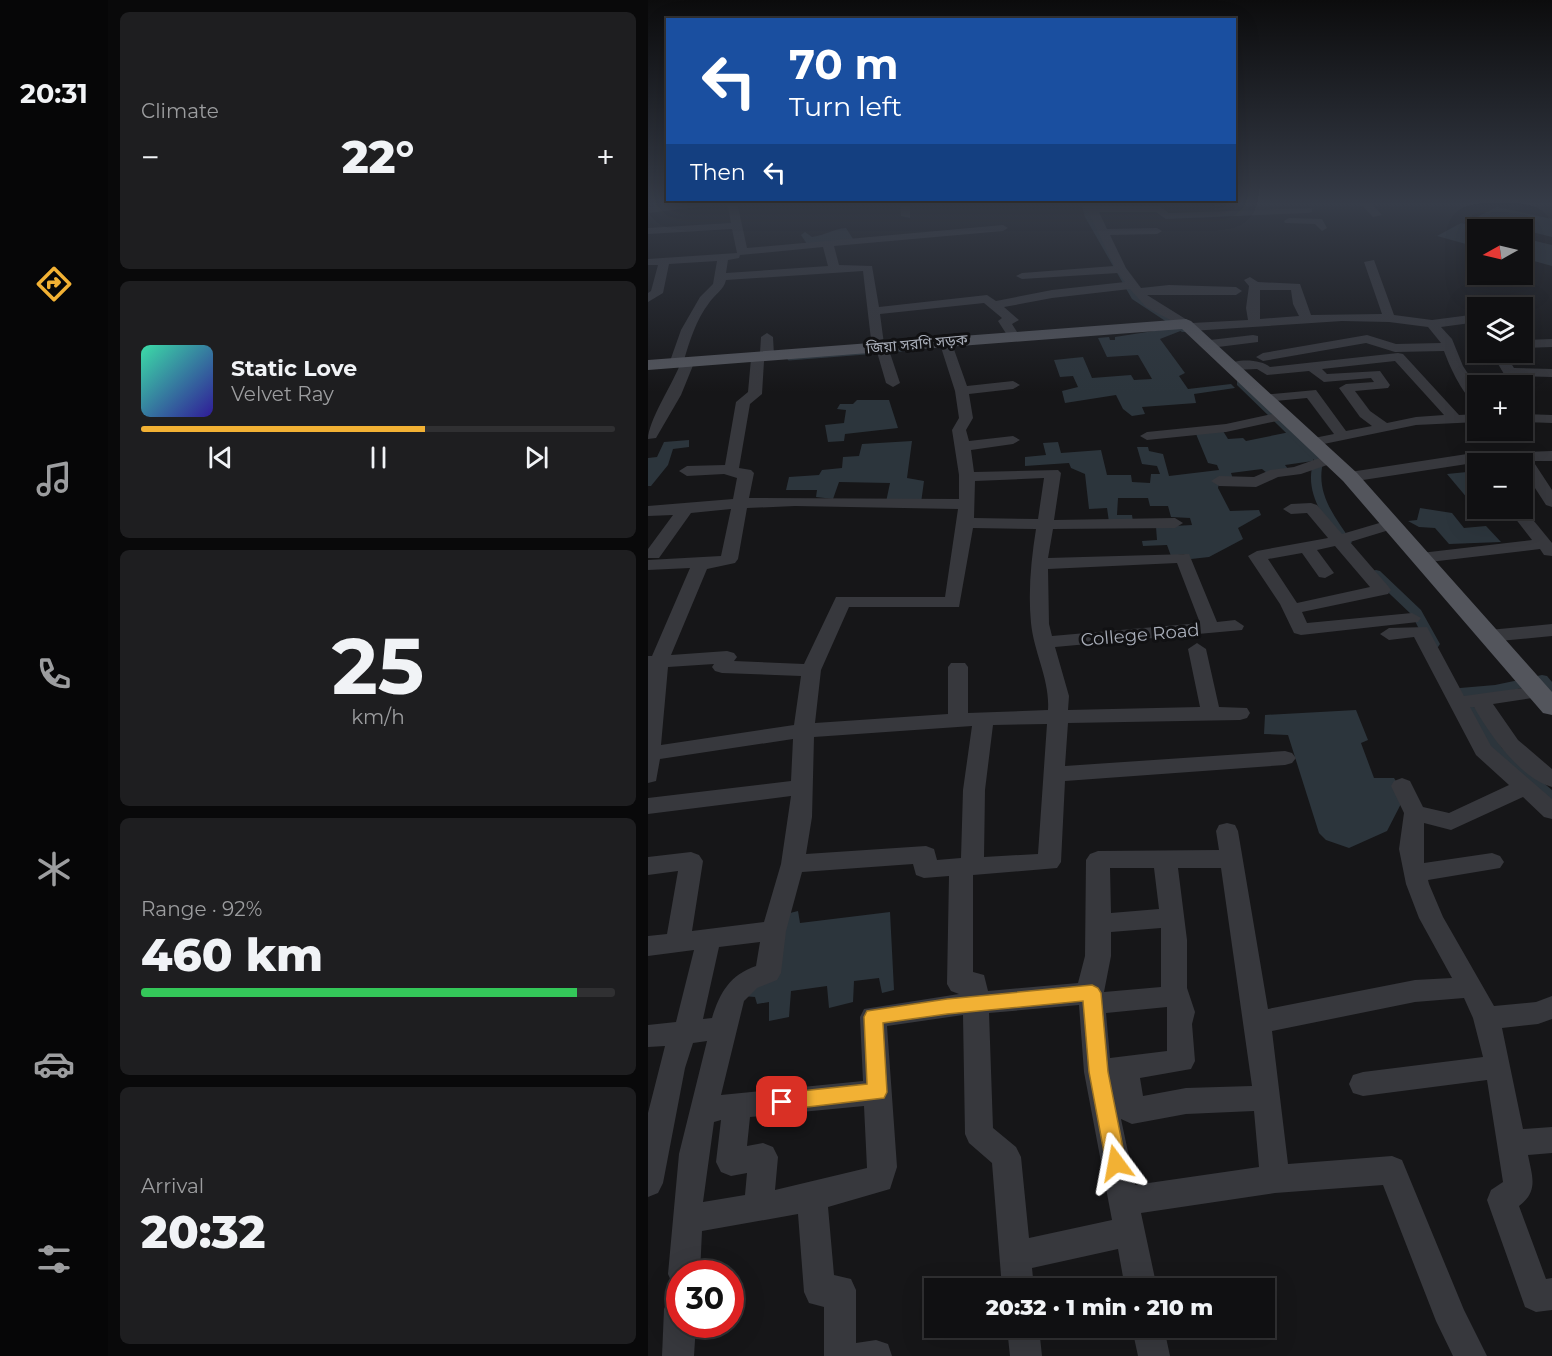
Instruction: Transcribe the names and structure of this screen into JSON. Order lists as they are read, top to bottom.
{
  "streets": {
    "main road": ["জিয়া সরণি সড়ক"],
    "street": ["College Road"]
  },
  "north": "left",
  "page": {
    "tabs": "20:31",
    "tile": [
      "Climate",
      ["25", "km/h"],
      ["Range · 92%", "460 km"],
      ["Arrival", "20:32"]
    ],
    "turn": ["70 m", "Turn left"],
    "heat": ["−", "22°", "+"],
    "then": "Then",
    "map_buttons": ["+", "−"],
    "song": ["Static Love", "Velvet Ray"],
    "limit": "30",
    "trip": "20:32 · 1 min · 210 m"
  }
}
